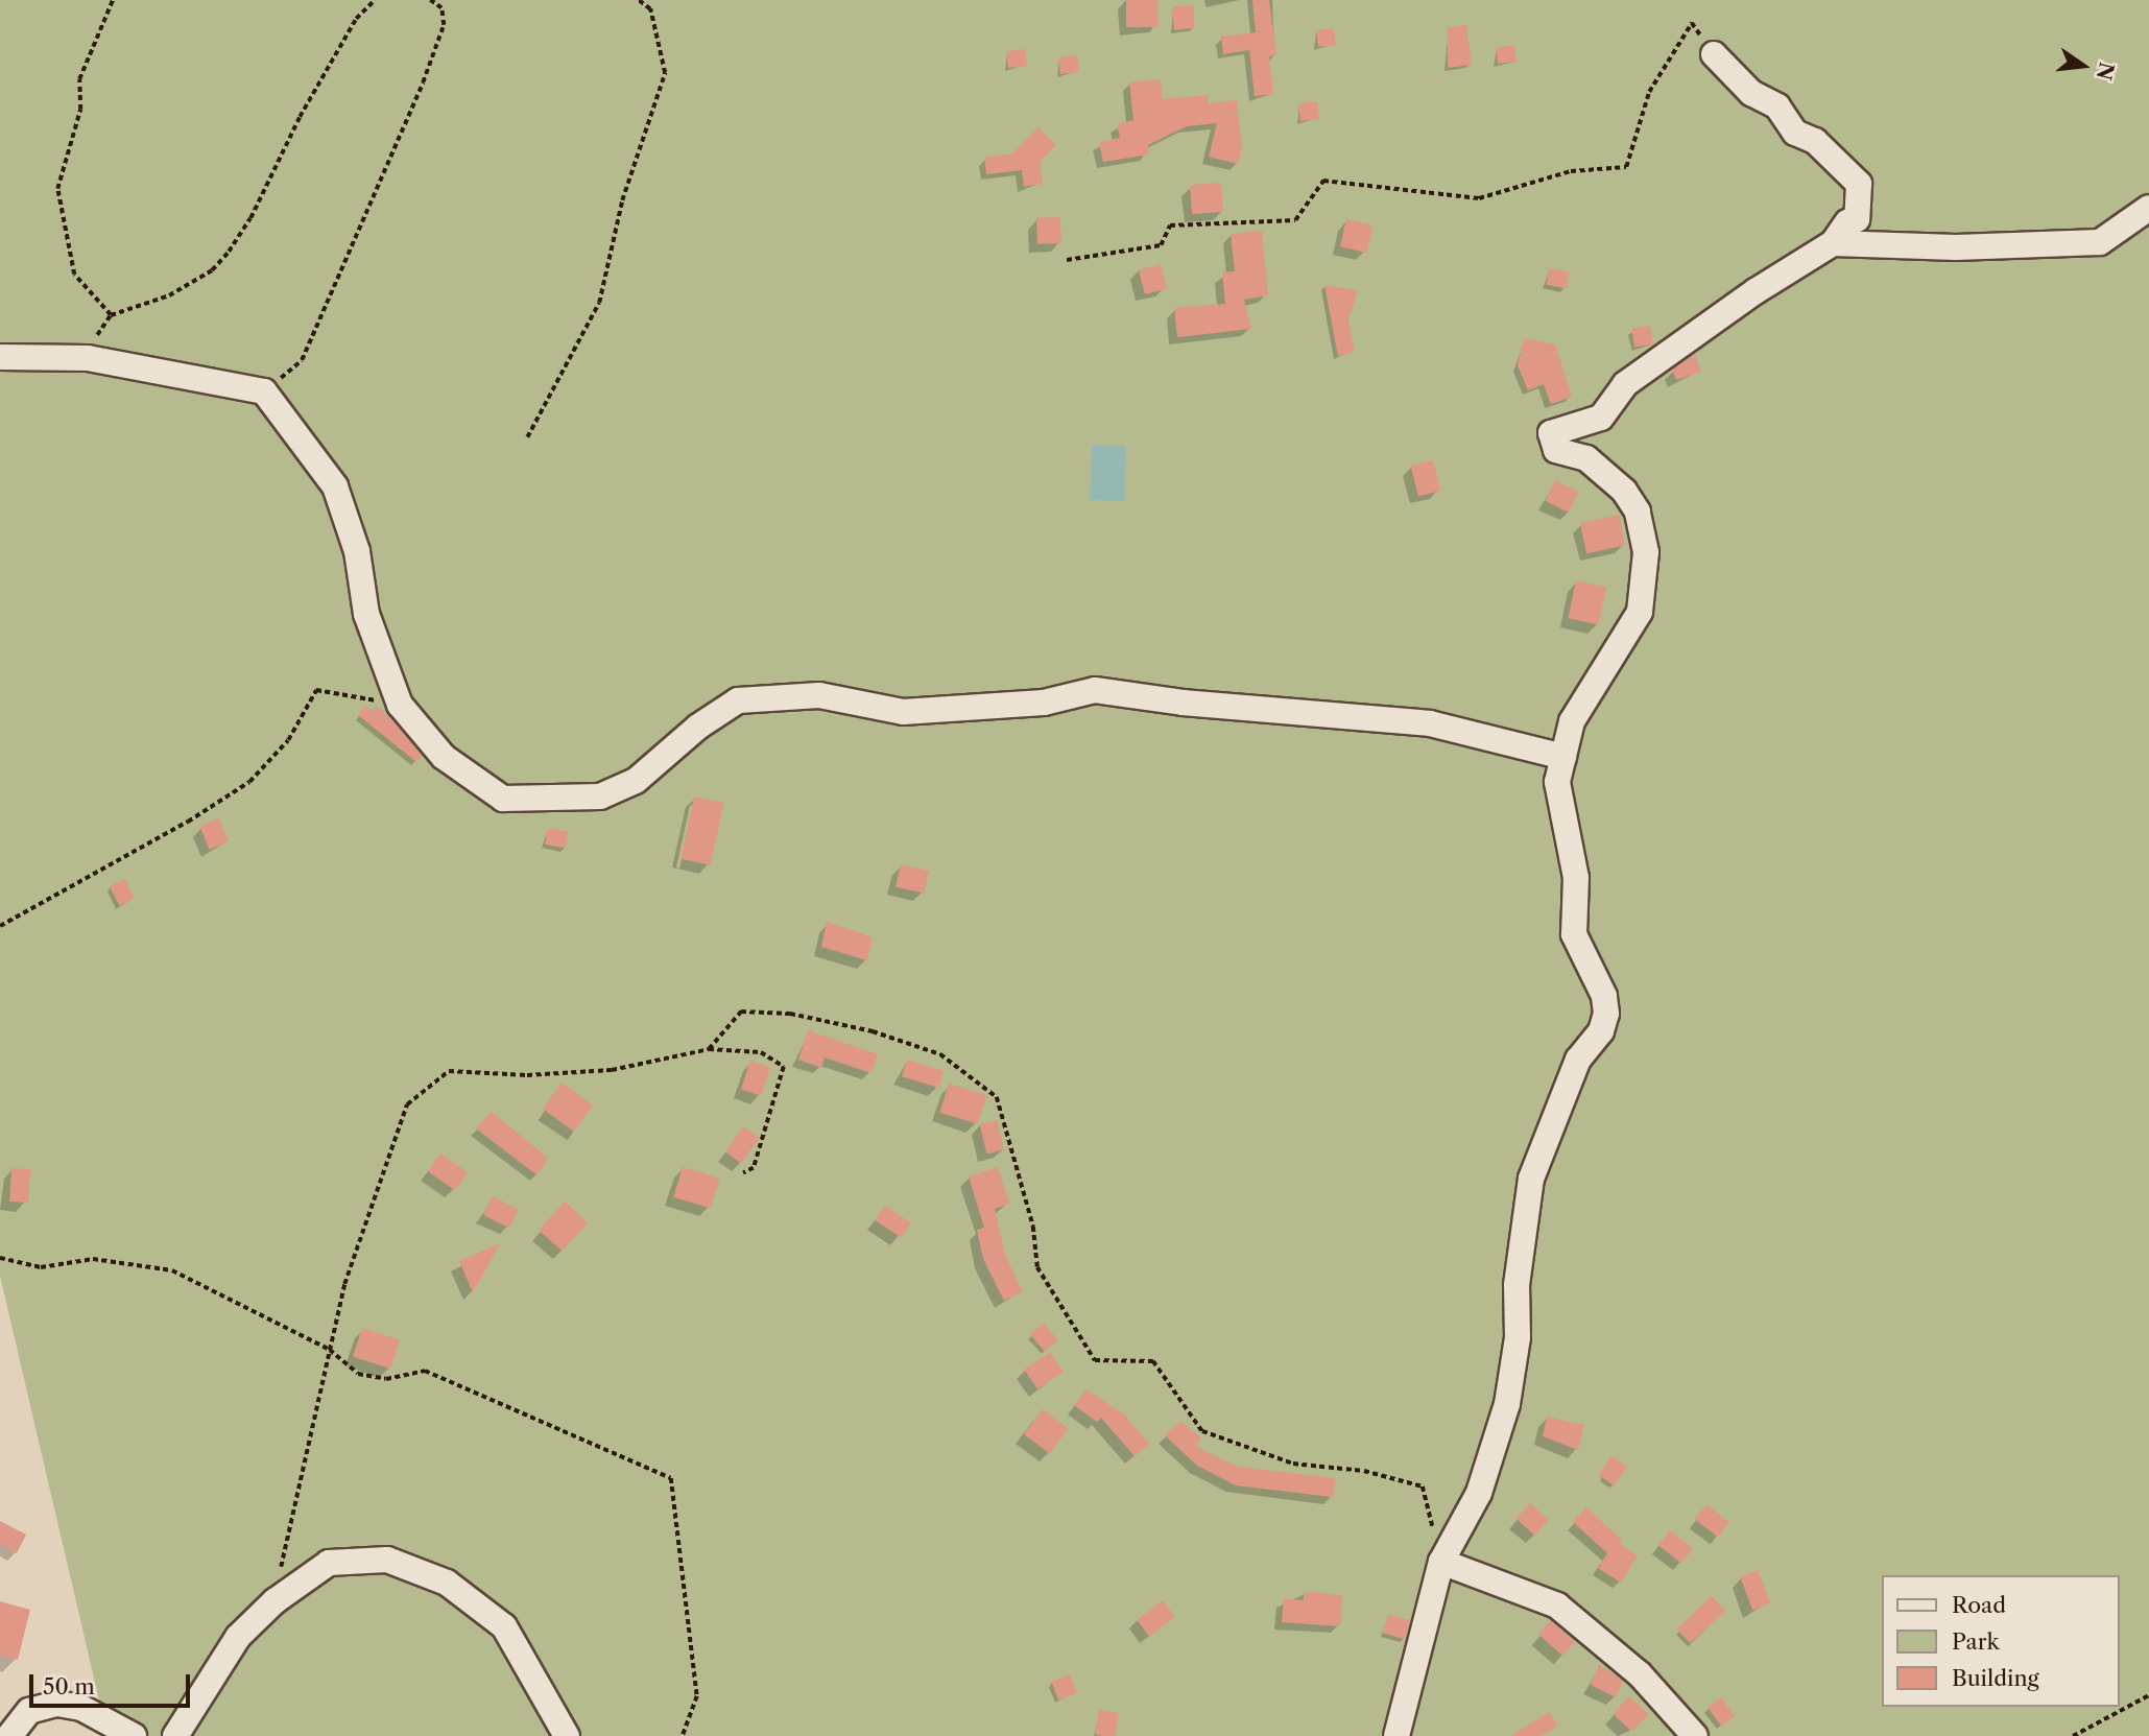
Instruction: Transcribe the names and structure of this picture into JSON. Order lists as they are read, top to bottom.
{
  "legend": ["Road", "Park", "Building"],
  "scale_bar": "50 m",
  "north": "right"
}
